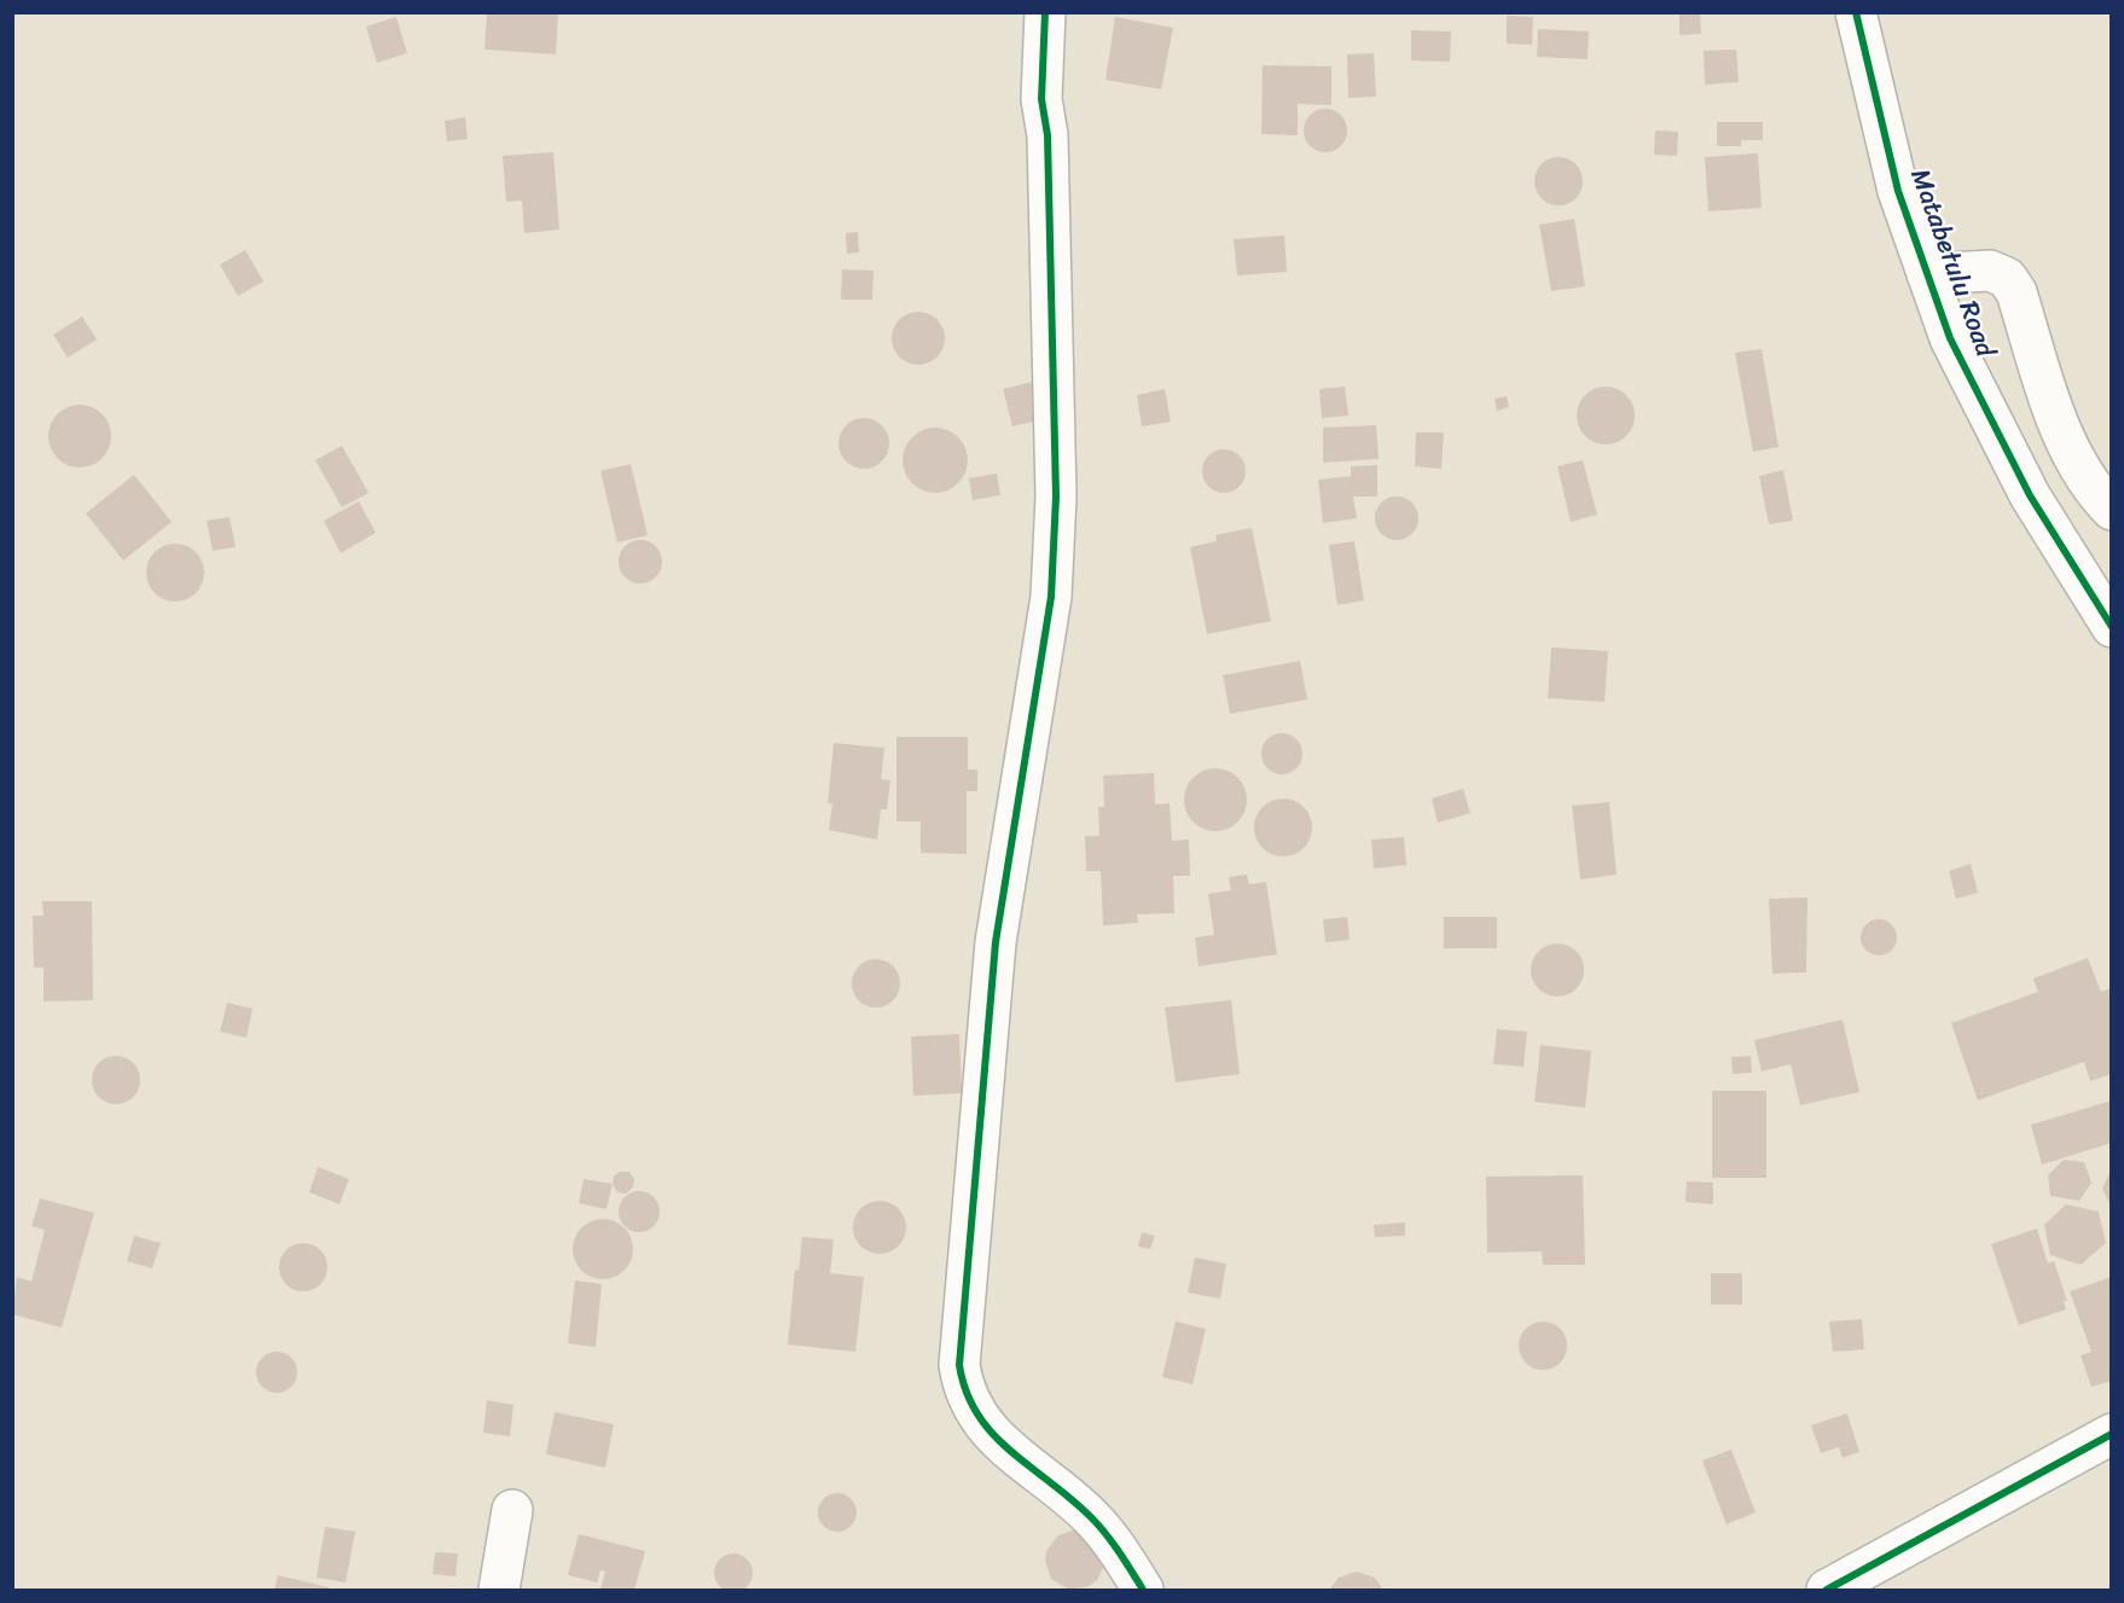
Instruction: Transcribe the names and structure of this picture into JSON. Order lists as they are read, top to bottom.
{
  "streets": {
    "street": ["Matabetulu Road"]
  }
}
